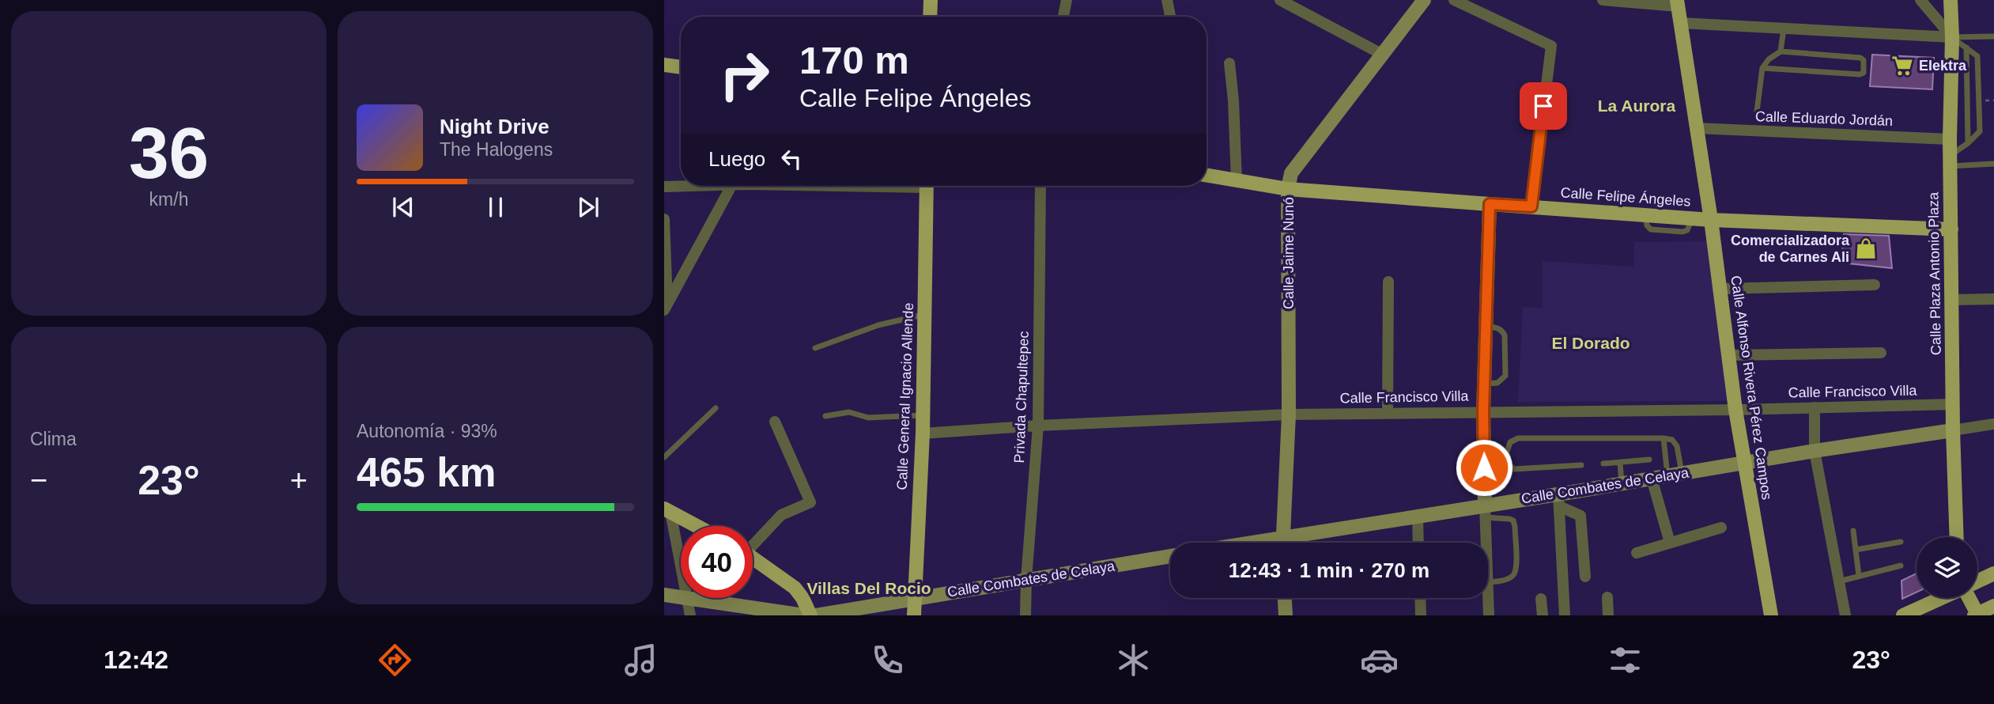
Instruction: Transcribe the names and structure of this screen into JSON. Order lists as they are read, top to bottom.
{
  "streets": {
    "main road": [
      "Calle Felipe Ángeles",
      "Calle Plaza Antonio Plaza",
      "Calle Alfonso Rivera Pérez Campos",
      "Calle General Ignacio Allende"
    ],
    "street": [
      "Calle Eduardo Jordán",
      "Calle Jaime Nunó",
      "Calle Francisco Villa",
      "Privada Chapultepec",
      "Calle Combates de Celaya"
    ]
  },
  "crossings": [
    ["Calle Eduardo Jordán", "Calle Plaza Antonio Plaza"],
    ["Calle Eduardo Jordán", "Calle Alfonso Rivera Pérez Campos"],
    ["Calle Felipe Ángeles", "Calle Jaime Nunó"],
    ["Calle Felipe Ángeles", "Calle Plaza Antonio Plaza"],
    ["Calle Felipe Ángeles", "Calle Alfonso Rivera Pérez Campos"],
    ["Calle Jaime Nunó", "Calle Francisco Villa"],
    ["Calle Plaza Antonio Plaza", "Calle Francisco Villa"],
    ["Calle Plaza Antonio Plaza", "Calle Combates de Celaya"],
    ["Calle Alfonso Rivera Pérez Campos", "Calle Francisco Villa"],
    ["Calle Alfonso Rivera Pérez Campos", "Calle Combates de Celaya"],
    ["Calle Francisco Villa", "Calle General Ignacio Allende"],
    ["Calle Francisco Villa", "Privada Chapultepec"],
    ["Calle General Ignacio Allende", "Calle Combates de Celaya"],
    ["Privada Chapultepec", "Calle Combates de Celaya"]
  ],
  "districts": ["La Aurora", "El Dorado", "Villas Del Rocio"],
  "places": {
    "supermarket": ["Elektra"],
    "shop": ["Comercializadora de Carnes Ali"]
  },
  "page": {
    "tile": [
      ["36", "km/h"],
      "Clima",
      ["Autonomía · 93%", "465 km"]
    ],
    "turn": ["170 m", "Calle Felipe Ángeles"],
    "song": ["Night Drive", "The Halogens"],
    "then": "Luego",
    "heat": ["−", "23°", "+"],
    "limit": "40",
    "trip": "12:43 · 1 min · 270 m",
    "tabs": ["12:42", "23°"]
  }
}
